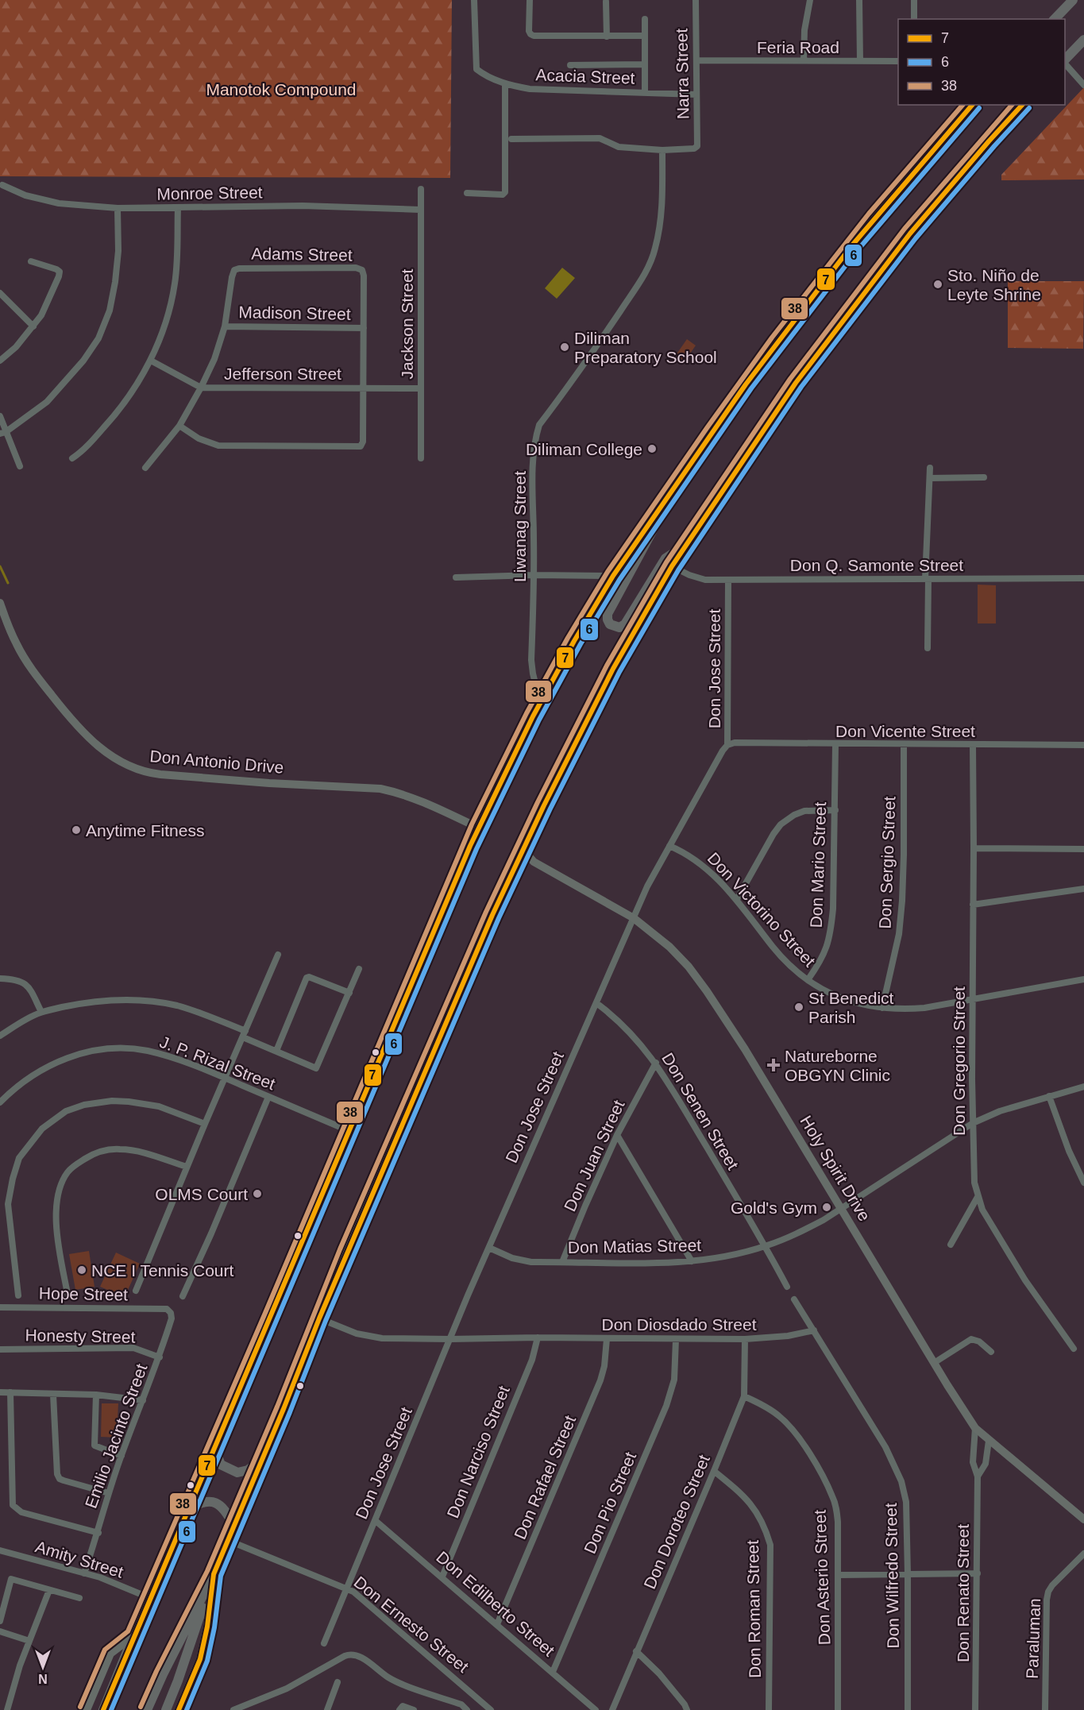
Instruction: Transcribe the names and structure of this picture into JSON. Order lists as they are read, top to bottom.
{
  "streets": {
    "main road": ["Don Antonio Drive", "Holy Spirit Drive"],
    "street": [
      "Feria Road",
      "Narra Street",
      "Acacia Street",
      "Monroe Street",
      "Adams Street",
      "Madison Street",
      "Jackson Street",
      "Jefferson Street",
      "Liwanag Street",
      "Don Q. Samonte Street",
      "Don Jose Street",
      "Don Vicente Street",
      "Don Sergio Street",
      "Don Mario Street",
      "Don Victorino Street",
      "Don Gregorio Street",
      "J. P. Rizal Street",
      "Don Senen Street",
      "Don Juan Street",
      "Don Matias Street",
      "Hope Street",
      "Don Diosdado Street",
      "Honesty Street",
      "Emilio Jacinto Street",
      "Don Narciso Street",
      "Don Rafael Street",
      "Don Pio Street",
      "Don Doroteo Street",
      "Amity Street",
      "Don Wilfredo Street",
      "Don Asterio Street",
      "Don Renato Street",
      "Don Edilberto Street",
      "Don Roman Street",
      "Don Ernesto Street",
      "Paraluman"
    ]
  },
  "crossings": [
    ["Feria Road", "Narra Street"],
    ["Narra Street", "Acacia Street"],
    ["Narra Street", "Liwanag Street"],
    ["Monroe Street", "Jackson Street"],
    ["Adams Street", "Madison Street"],
    ["Adams Street", "Jefferson Street"],
    ["Jackson Street", "Jefferson Street"],
    ["Don Q. Samonte Street", "Don Jose Street"],
    ["Don Jose Street", "Don Vicente Street"],
    ["Don Jose Street", "Don Victorino Street"],
    ["Don Jose Street", "Don Senen Street"],
    ["Don Jose Street", "Holy Spirit Drive"],
    ["Don Jose Street", "Don Matias Street"],
    ["Don Jose Street", "Don Diosdado Street"],
    ["Don Jose Street", "Don Edilberto Street"],
    ["Don Jose Street", "Don Ernesto Street"],
    ["Don Vicente Street", "Don Sergio Street"],
    ["Don Vicente Street", "Don Mario Street"],
    ["Don Vicente Street", "Don Gregorio Street"],
    ["Don Sergio Street", "Don Victorino Street"],
    ["Don Mario Street", "Don Victorino Street"],
    ["Don Victorino Street", "Don Gregorio Street"],
    ["Don Gregorio Street", "Don Matias Street"],
    ["Don Senen Street", "Don Juan Street"],
    ["Don Senen Street", "Don Matias Street"],
    ["Don Juan Street", "Don Matias Street"],
    ["Holy Spirit Drive", "Don Matias Street"],
    ["Holy Spirit Drive", "Don Renato Street"],
    ["Hope Street", "Emilio Jacinto Street"],
    ["Don Diosdado Street", "Don Narciso Street"],
    ["Don Diosdado Street", "Don Rafael Street"],
    ["Don Diosdado Street", "Don Pio Street"],
    ["Don Diosdado Street", "Don Doroteo Street"],
    ["Don Diosdado Street", "Don Wilfredo Street"],
    ["Honesty Street", "Emilio Jacinto Street"],
    ["Emilio Jacinto Street", "Amity Street"],
    ["Don Narciso Street", "Don Edilberto Street"],
    ["Don Rafael Street", "Don Edilberto Street"],
    ["Don Pio Street", "Don Edilberto Street"],
    ["Don Doroteo Street", "Don Asterio Street"],
    ["Don Doroteo Street", "Don Roman Street"]
  ],
  "parks": ["Manotok Compound"],
  "places": {
    "other": [
      "Sto. Niño de Leyte Shrine",
      "Diliman Preparatory School",
      "Diliman College",
      "Anytime Fitness",
      "St Benedict Parish",
      "OLMS Court",
      "Gold's Gym",
      "NCE I Tennis Court"
    ],
    "health": ["Natureborne OBGYN Clinic"]
  },
  "lines": ["transit line 7", "transit line 38", "transit line 6"],
  "legend": ["7", "6", "38"],
  "north": "bottom"
}
